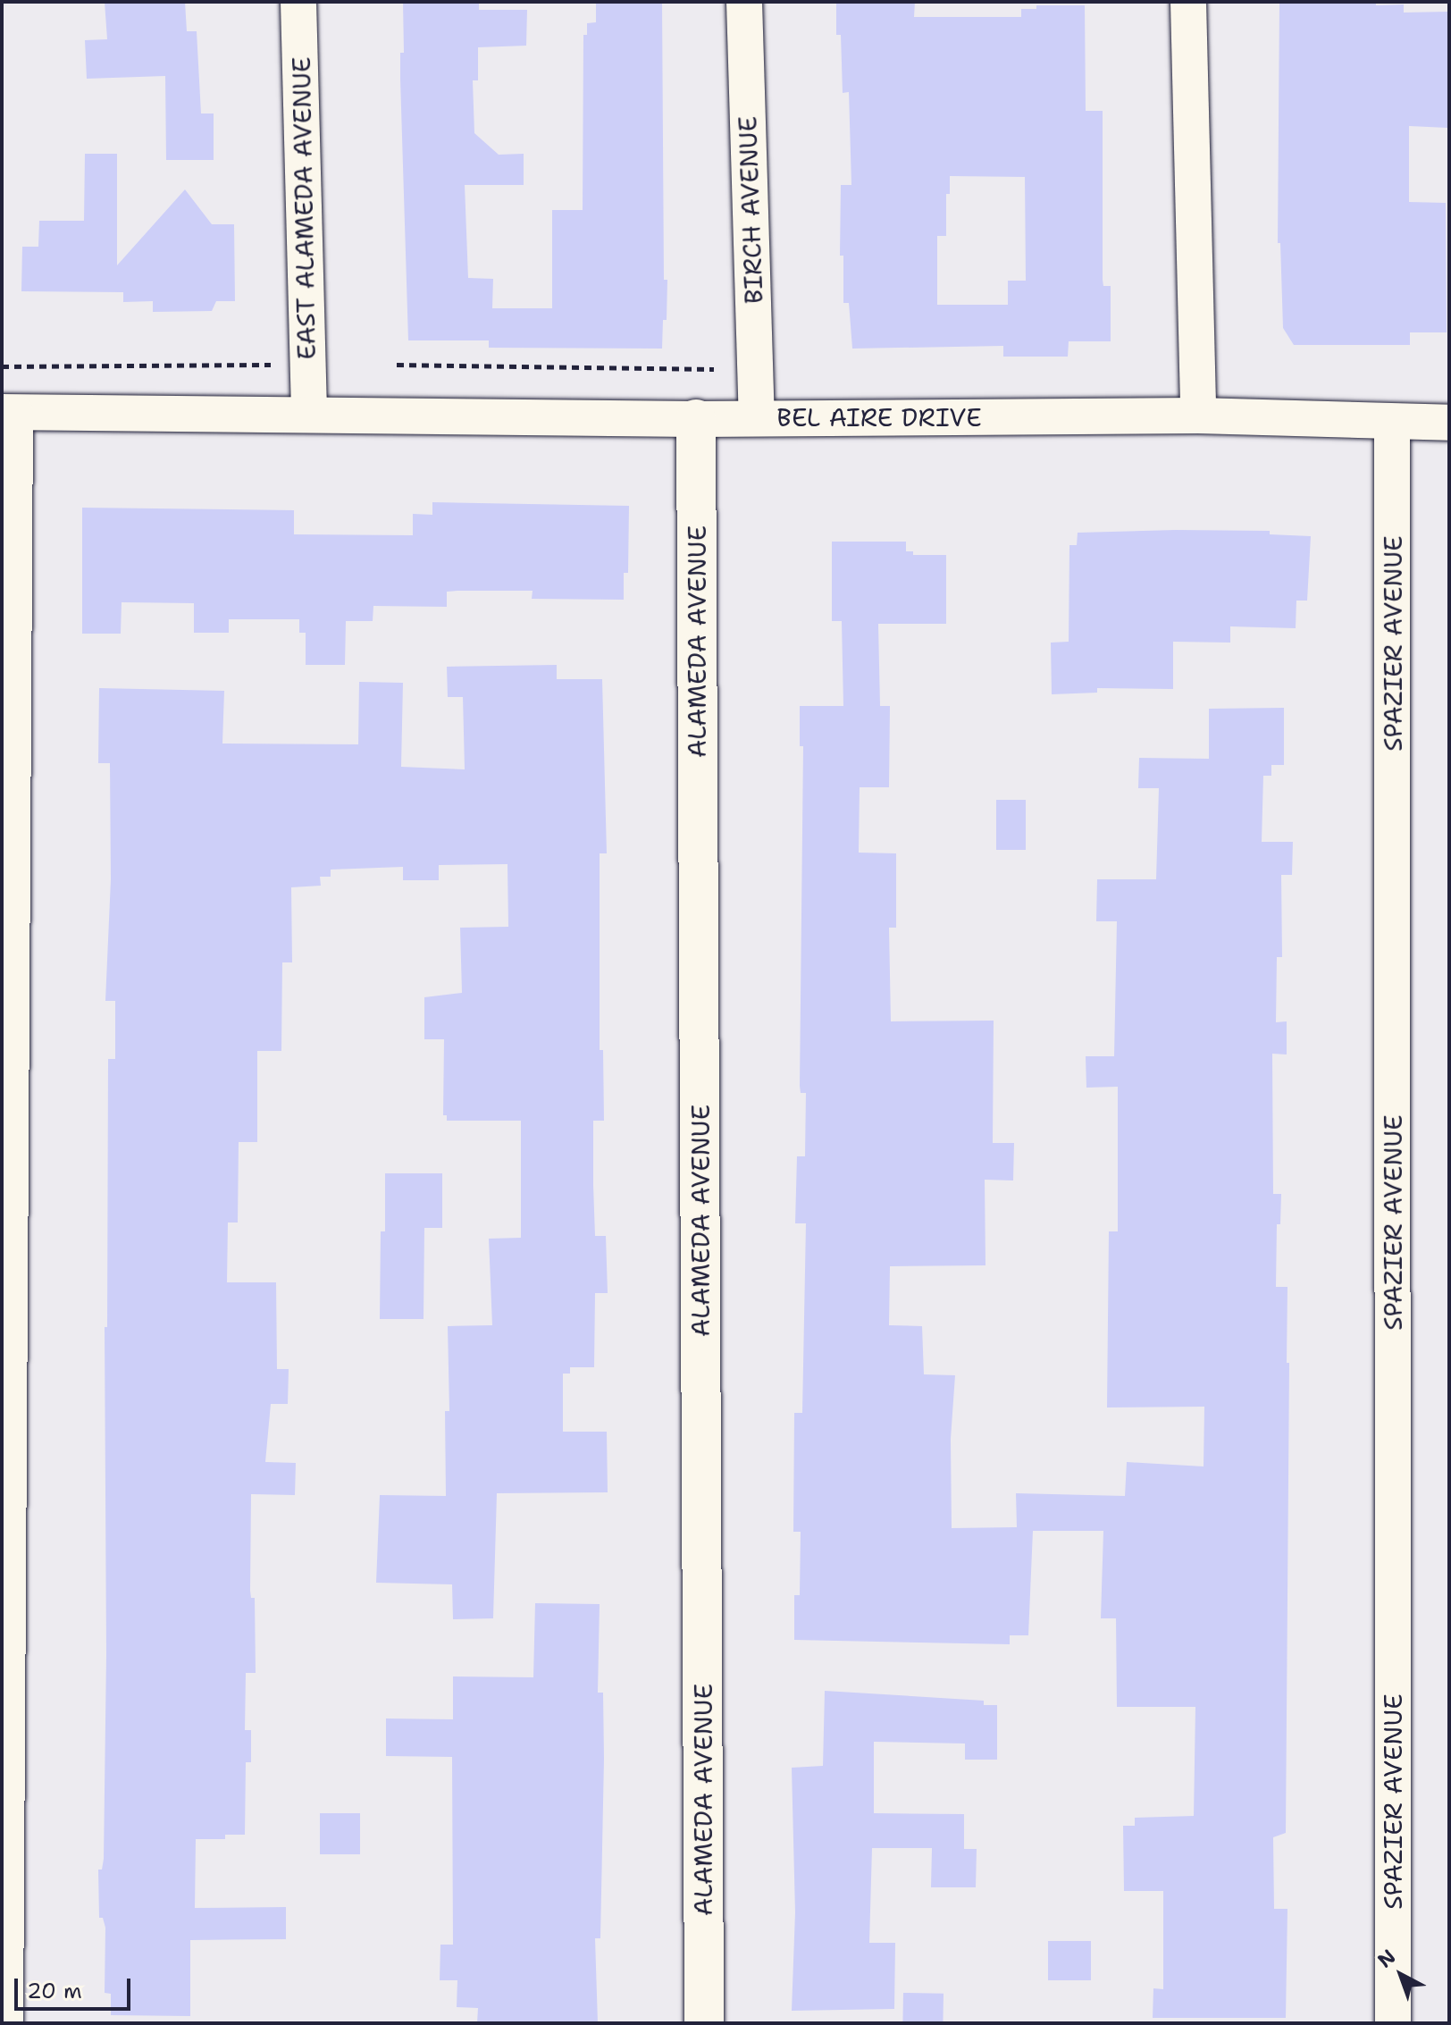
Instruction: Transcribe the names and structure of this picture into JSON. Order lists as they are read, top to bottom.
{
  "streets": {
    "street": [
      "EAST ALAMEDA AVENUE",
      "BIRCH AVENUE",
      "BEL AIRE DRIVE",
      "ALAMEDA AVENUE",
      "SPAZIER AVENUE"
    ]
  },
  "crossings": [
    ["EAST ALAMEDA AVENUE", "BEL AIRE DRIVE"],
    ["BIRCH AVENUE", "BEL AIRE DRIVE"],
    ["BEL AIRE DRIVE", "ALAMEDA AVENUE"],
    ["BEL AIRE DRIVE", "SPAZIER AVENUE"]
  ],
  "scale_bar": "20 m",
  "north": "top left"
}
